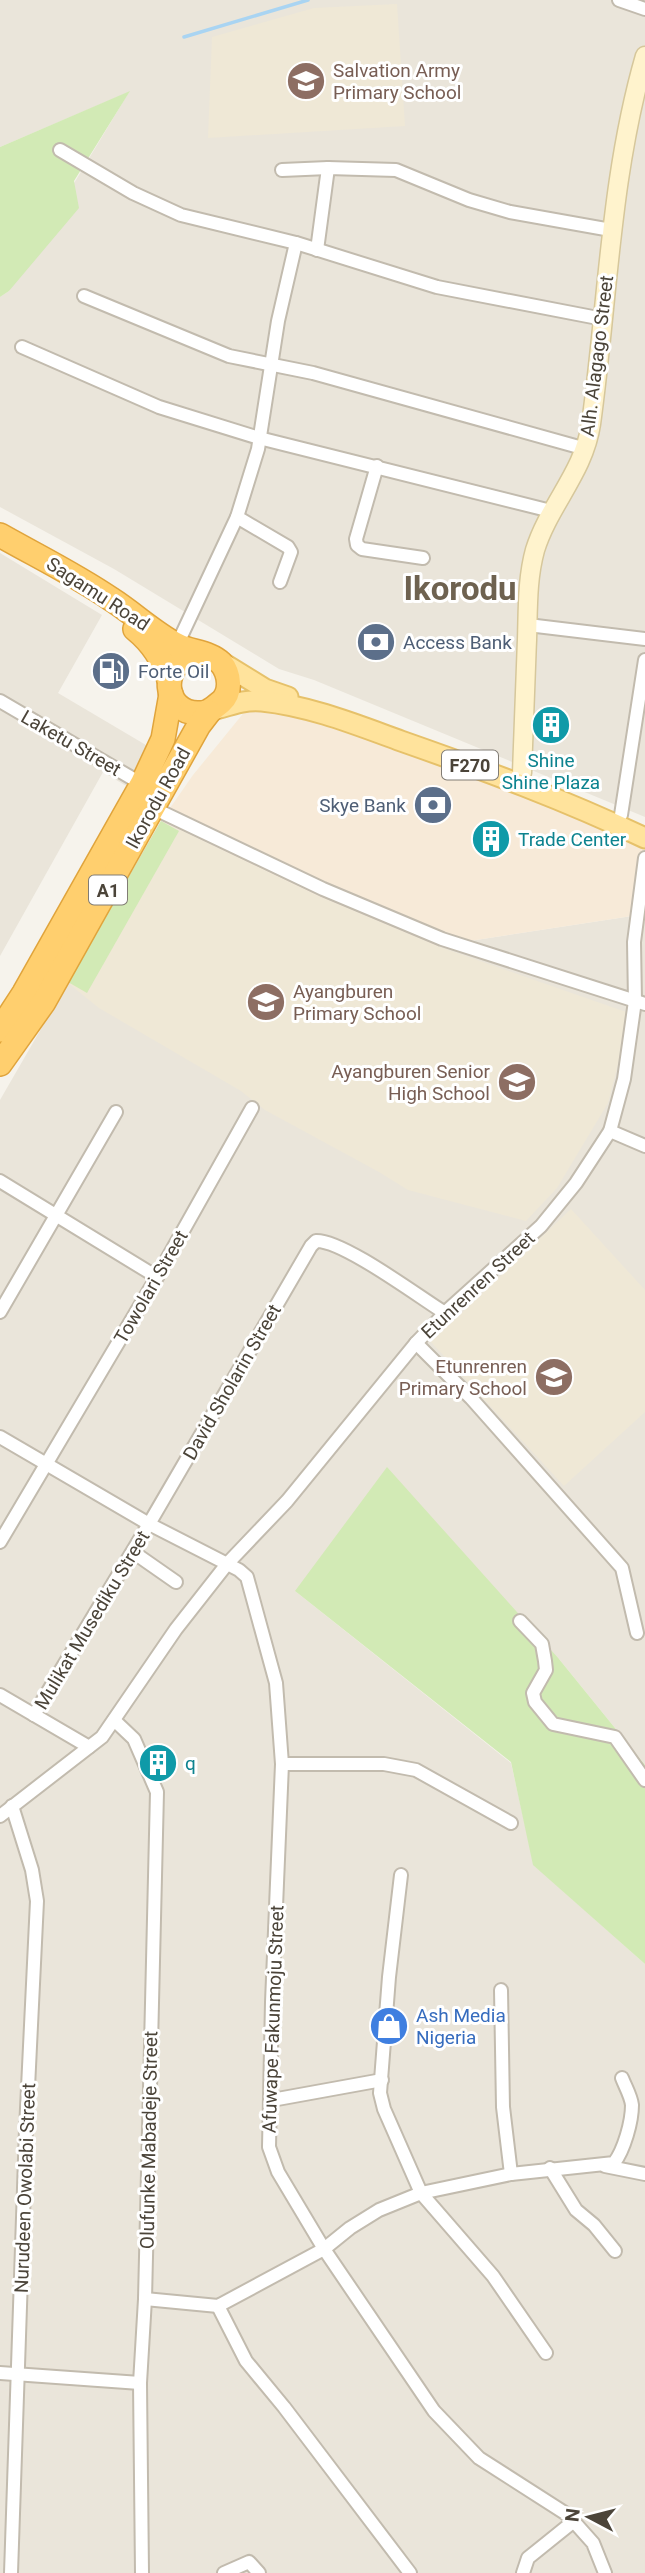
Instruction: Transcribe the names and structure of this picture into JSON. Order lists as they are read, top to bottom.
{
  "streets": {
    "highway": ["Sagamu Road", "Ikorodu Road", "A1"],
    "main road": ["Alh. Alagago Street", "F270"],
    "street": [
      "Laketu Street",
      "Etunrenren Street",
      "Towolari Street",
      "David Sholarin Street",
      "Mulikat Musediku Street",
      "Afuwape Fakunmoju Street",
      "Olufunke Mabadeje Street",
      "Nurudeen Owolabi Street"
    ]
  },
  "crossings": [
    ["Alh. Alagago Street", "F270"],
    ["Sagamu Road", "F270"],
    ["Sagamu Road", "Ikorodu Road"],
    ["Laketu Street", "Ikorodu Road"],
    ["F270", "Ikorodu Road"],
    ["Etunrenren Street", "David Sholarin Street"],
    ["Etunrenren Street", "Afuwape Fakunmoju Street"],
    ["Etunrenren Street", "Olufunke Mabadeje Street"],
    ["Etunrenren Street", "Nurudeen Owolabi Street"],
    ["Towolari Street", "Afuwape Fakunmoju Street"],
    ["David Sholarin Street", "Mulikat Musediku Street"],
    ["David Sholarin Street", "Afuwape Fakunmoju Street"],
    ["Mulikat Musediku Street", "Afuwape Fakunmoju Street"]
  ],
  "districts": ["Ikorodu"],
  "places": {
    "school or university": [
      "Salvation Army Primary School",
      "Ayangburen Primary School",
      "Ayangburen Senior High School",
      "Etunrenren Primary School"
    ],
    "bank": ["Access Bank", "Skye Bank"],
    "fuel station": ["Forte Oil"],
    "building": ["Shine Shine Plaza", "Trade Center", "q"],
    "shop": ["Ash Media Nigeria"]
  },
  "north": "left"
}
